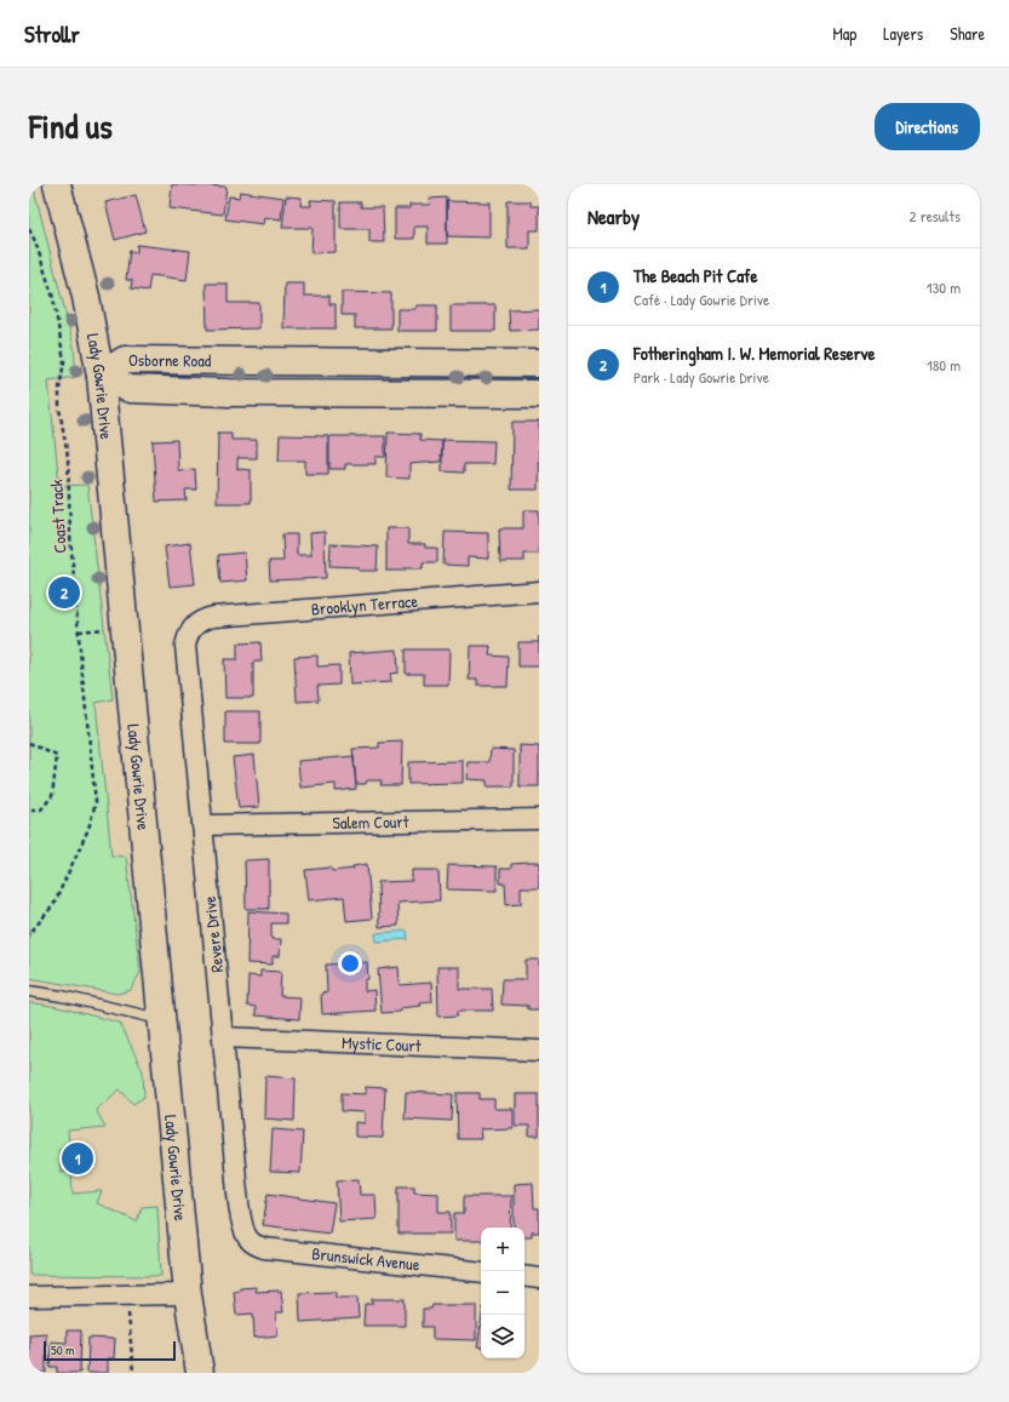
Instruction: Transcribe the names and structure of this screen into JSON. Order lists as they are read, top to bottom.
{
  "streets": {
    "main road": ["Osborne Road", "Lady Gowrie Drive"],
    "street": [
      "Brooklyn Terrace",
      "Salem Court",
      "Revere Drive",
      "Mystic Court",
      "Brunswick Avenue"
    ],
    "path": ["Coast Track"]
  },
  "crossings": [
    ["Osborne Road", "Lady Gowrie Drive"],
    ["Brooklyn Terrace", "Revere Drive"],
    ["Salem Court", "Revere Drive"],
    ["Revere Drive", "Mystic Court"],
    ["Revere Drive", "Brunswick Avenue"]
  ],
  "scale_bar": "50 m",
  "page": {
    "header": "Strollr",
    "nav": ["Map", "Layers", "Share"],
    "title": "Find us",
    "buttons": "Directions",
    "heading": ["Nearby", "2 results"],
    "list": [
      {
        "mark": "1",
        "name": "The Beach Pit Cafe",
        "note": "Café · Lady Gowrie Drive",
        "value": "130 m"
      },
      {
        "mark": "2",
        "name": "Fotheringham I. W. Memorial Reserve",
        "note": "Park · Lady Gowrie Drive",
        "value": "180 m"
      }
    ],
    "pins": ["2", "1"],
    "map_buttons": ["+", "−"],
    "scale": "50 m"
  }
}
